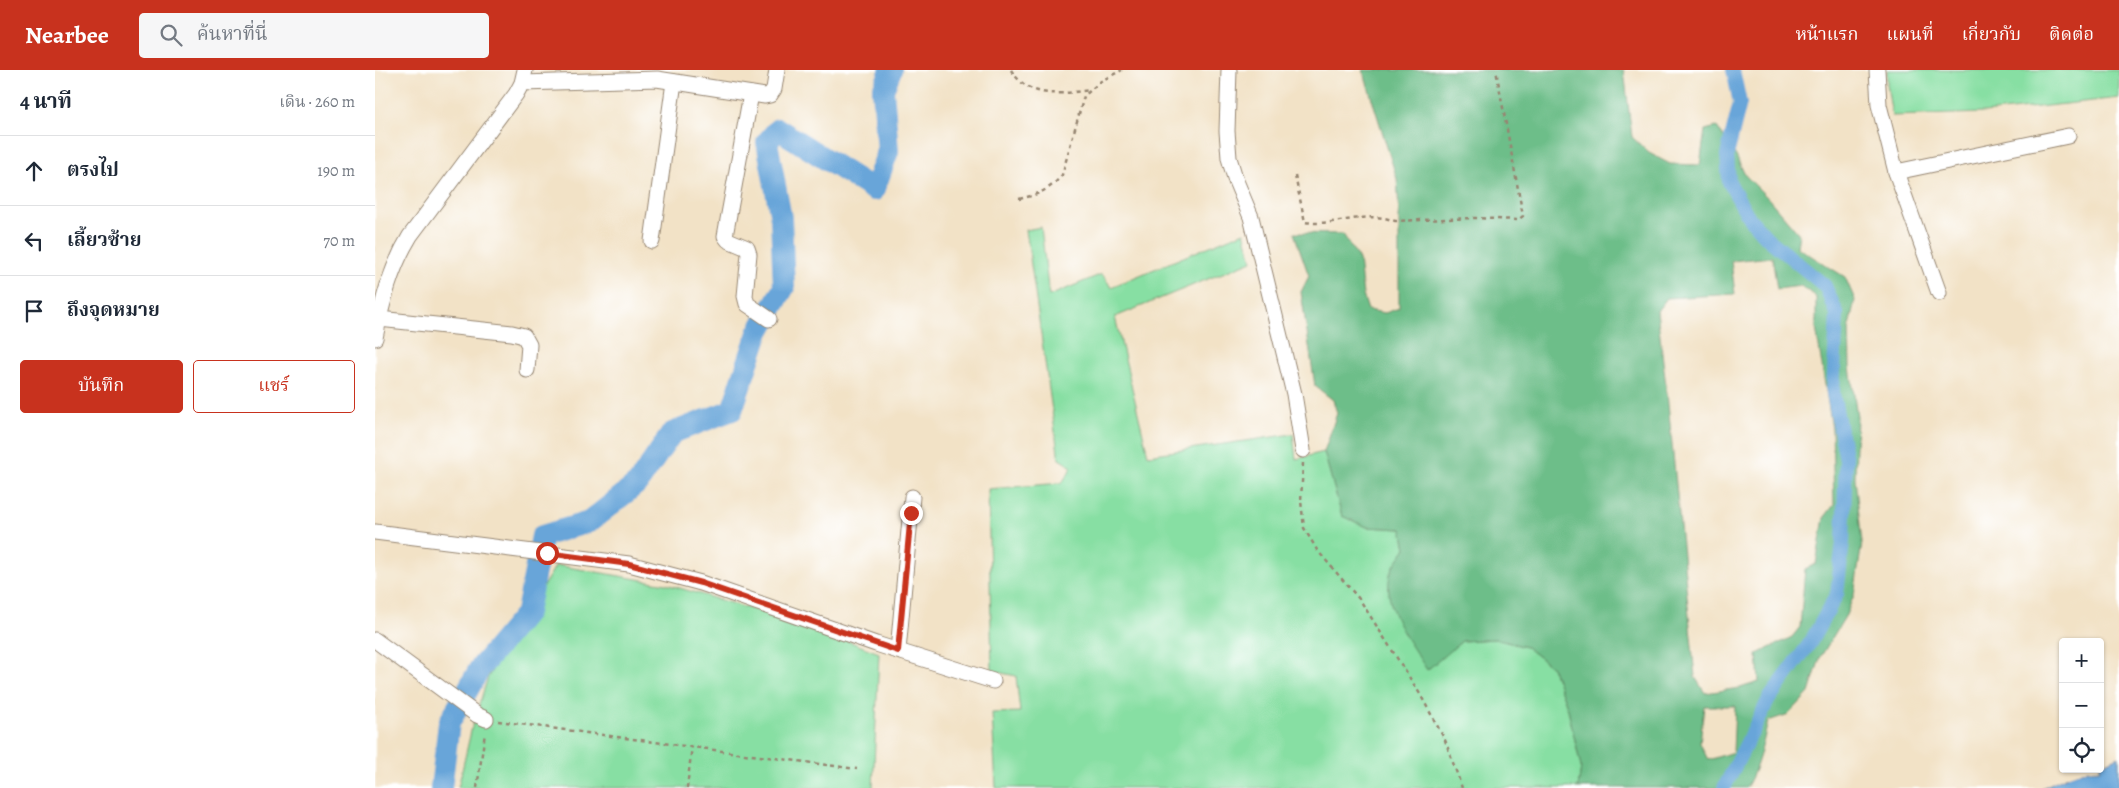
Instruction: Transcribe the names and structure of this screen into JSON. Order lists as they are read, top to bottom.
{
  "page": {
    "header": "Nearbee",
    "search": "ค้นหาที่นี่",
    "nav": [
      "หน้าแรก",
      "แผนที่",
      "เกี่ยวกับ",
      "ติดต่อ"
    ],
    "heading": ["4 นาที", "เดิน · 260 m"],
    "list": [
      ["ตรงไป", "190 m"],
      ["เลี้ยวซ้าย", "70 m"],
      "ถึงจุดหมาย"
    ],
    "buttons": ["บันทึก", "แชร์"],
    "map_buttons": ["+", "−"]
  }
}
